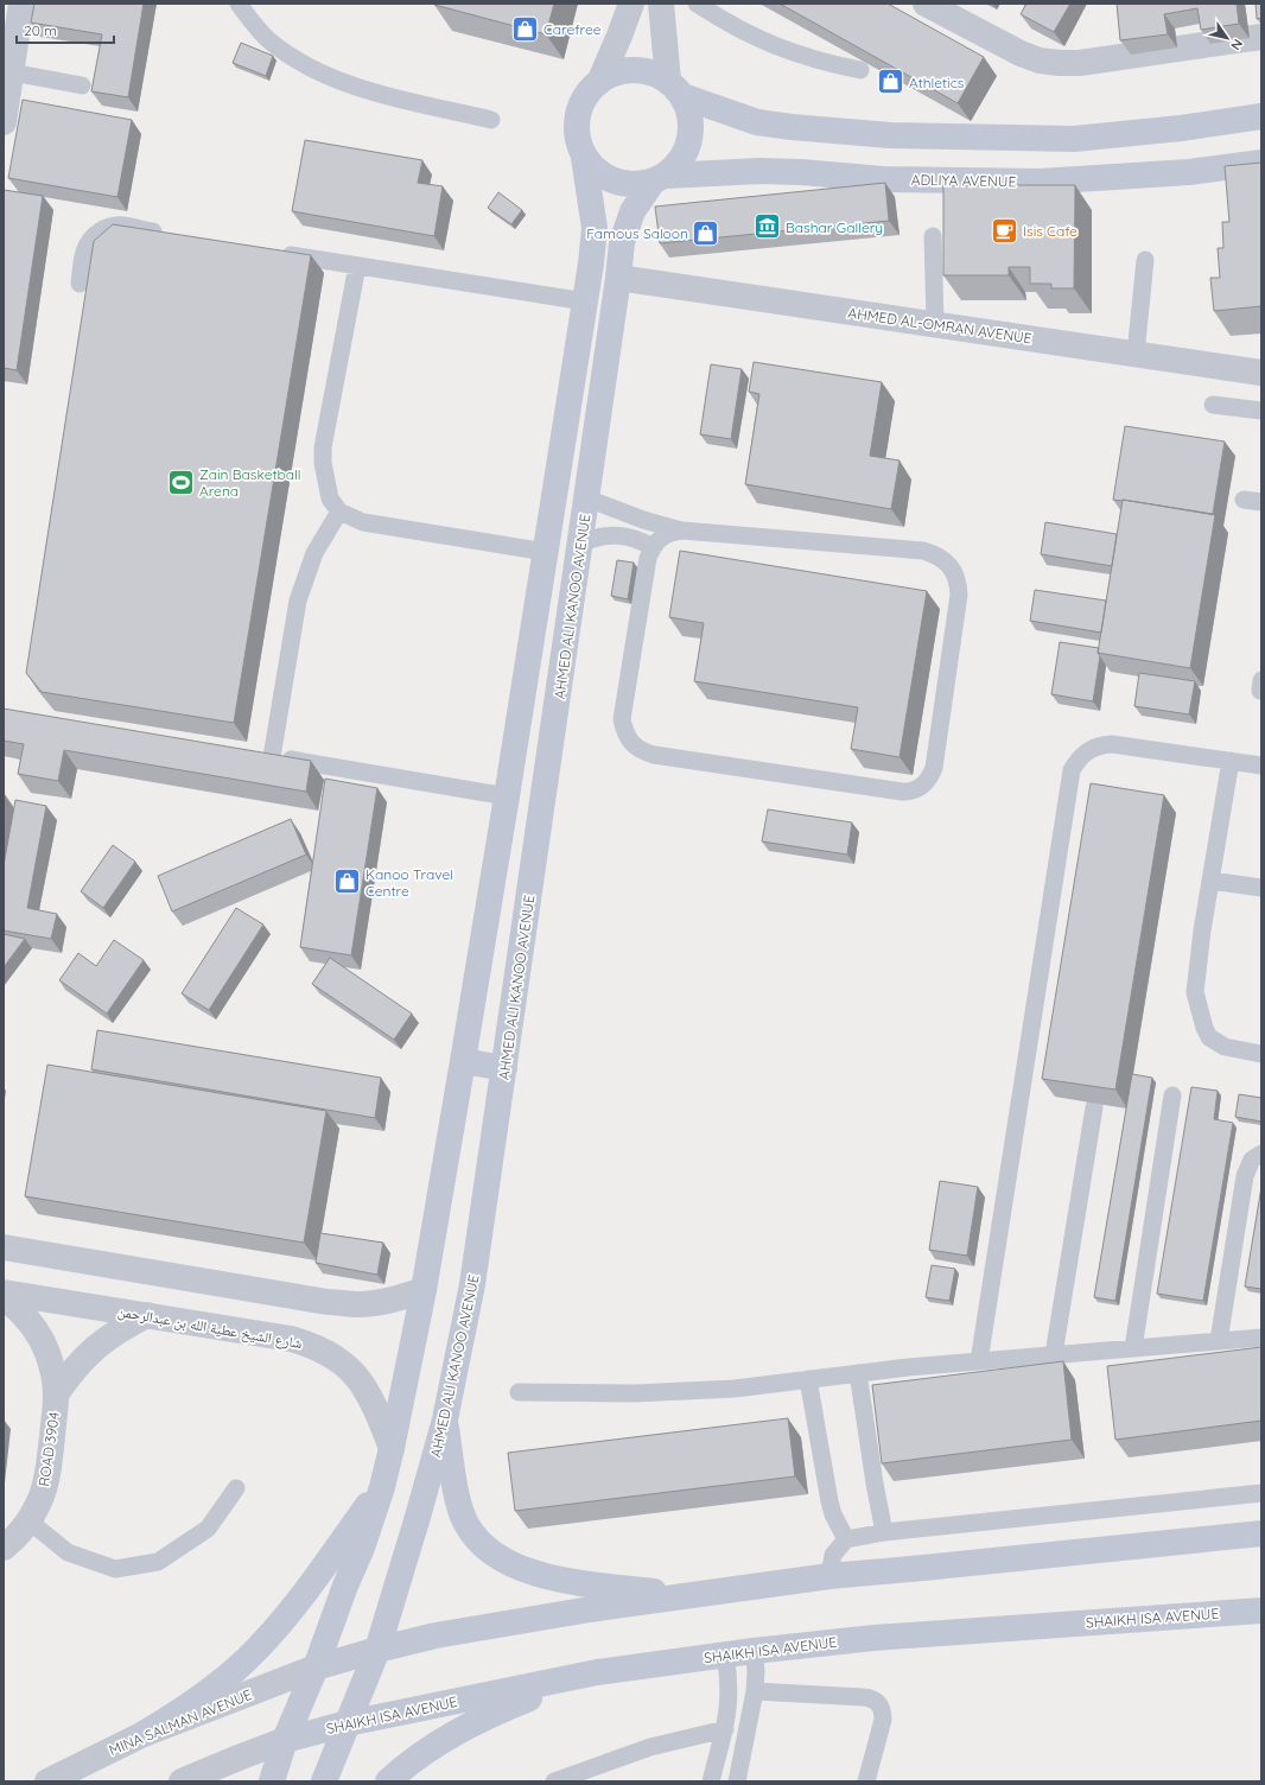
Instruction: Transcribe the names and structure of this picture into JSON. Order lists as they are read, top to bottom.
{
  "streets": {
    "main road": ["ADLIYA AVENUE", "AHMED ALI KANOO AVENUE", "SHAIKH ISA AVENUE"],
    "street": [
      "AHMED AL-OMRAN AVENUE",
      "شارع الشيخ عطية الله بن عبدالرحمن",
      "ROAD 3904",
      "MINA SALMAN AVENUE"
    ]
  },
  "crossings": [
    ["ADLIYA AVENUE", "AHMED ALI KANOO AVENUE"],
    ["AHMED AL-OMRAN AVENUE", "AHMED ALI KANOO AVENUE"],
    ["AHMED ALI KANOO AVENUE", "SHAIKH ISA AVENUE"],
    ["شارع الشيخ عطية الله بن عبدالرحمن", "ROAD 3904"]
  ],
  "places": {
    "shop": [
      "Carefree",
      "Athletics",
      "Famous Saloon",
      "Kanoo Travel Centre"
    ],
    "museum": ["Bashar Gallery"],
    "cafe": ["Isis Cafe"],
    "sports": ["Zain Basketball Arena"]
  },
  "scale_bar": "20 m",
  "north": "bottom right"
}
